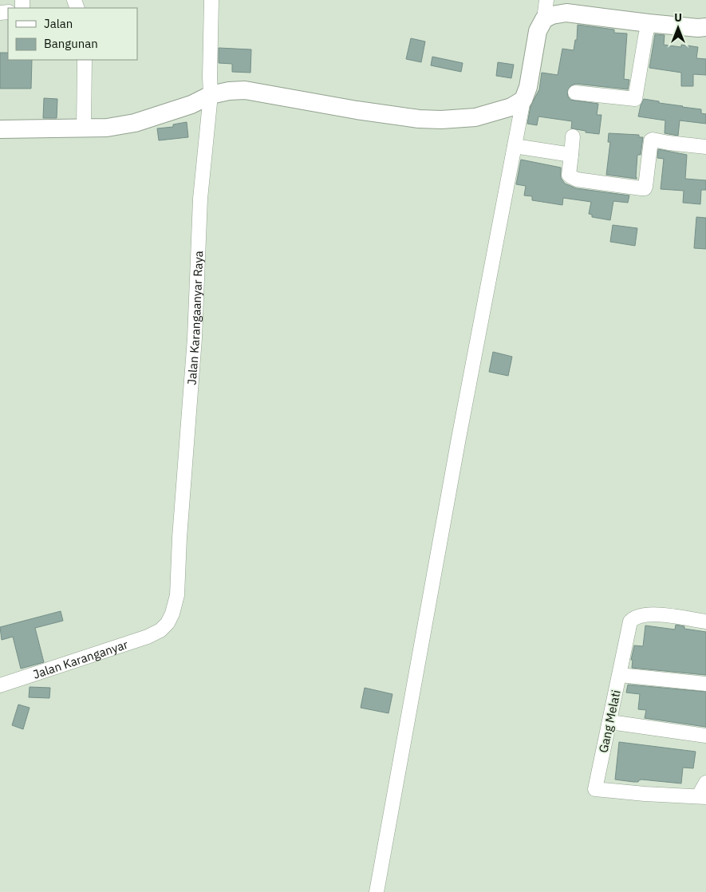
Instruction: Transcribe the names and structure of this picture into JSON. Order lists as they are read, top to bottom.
{
  "streets": {
    "street": ["Jalan Karangaanyar Raya", "Jalan Karanganyar", "Gang Melati"]
  },
  "crossings": [
    ["Jalan Karangaanyar Raya", "Jalan Karanganyar"]
  ],
  "legend": ["Jalan", "Bangunan"],
  "north": "top"
}
